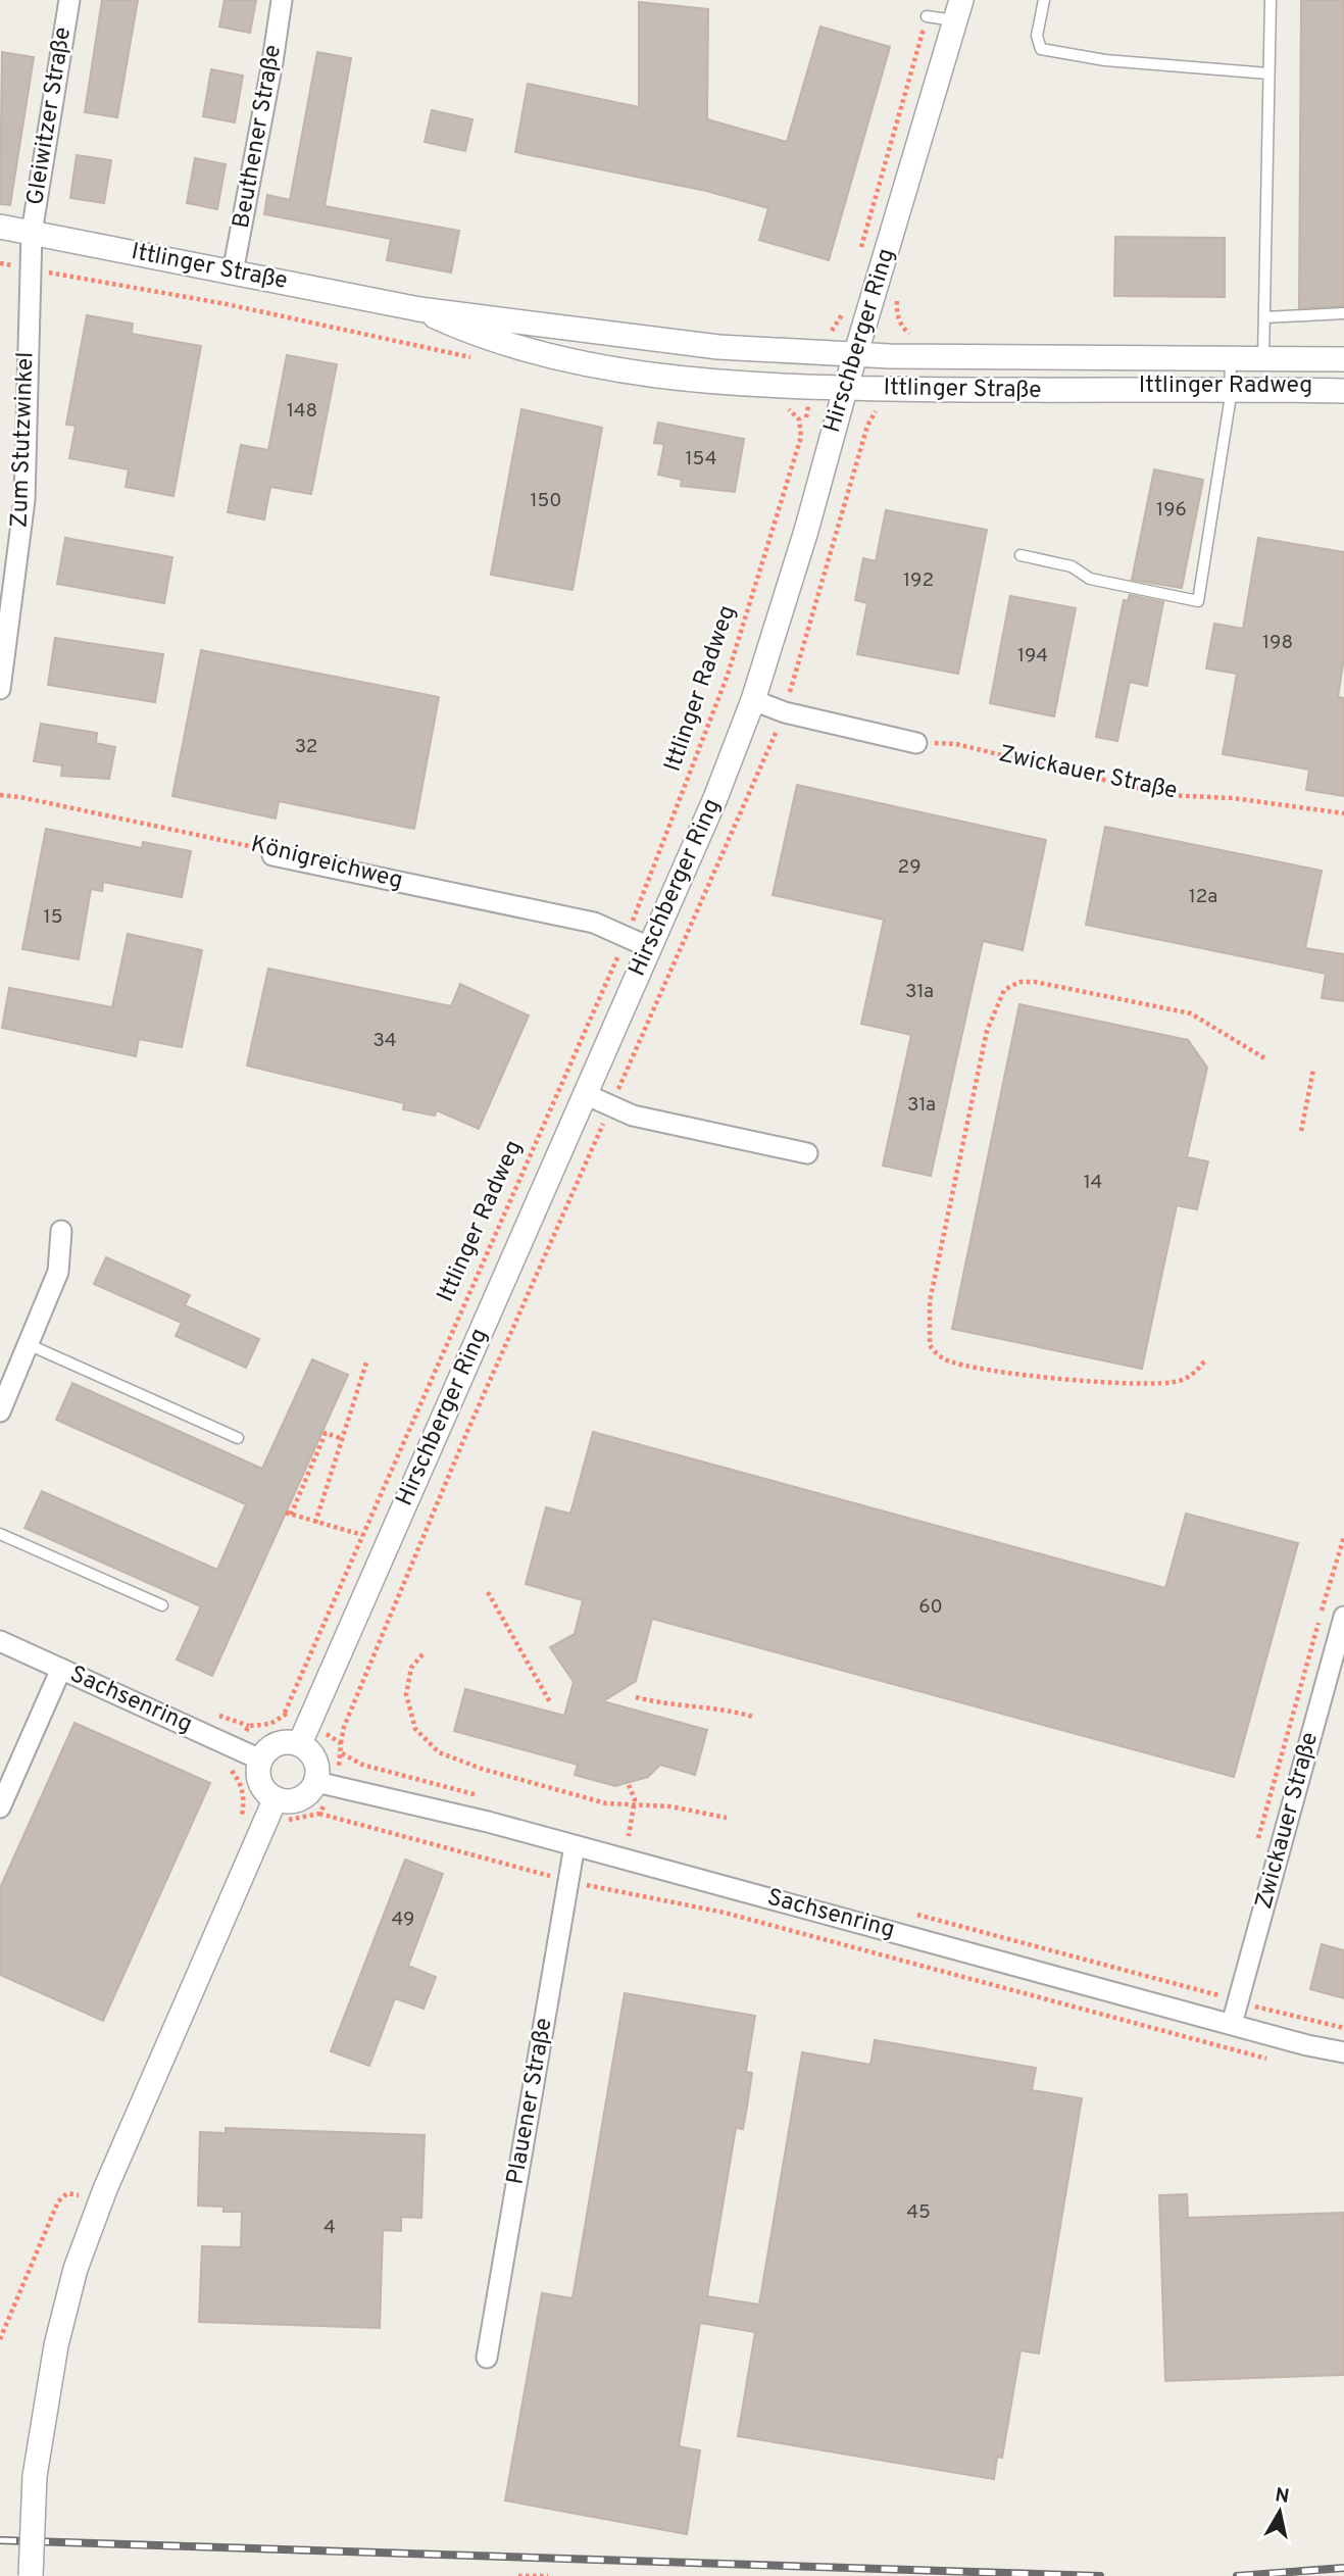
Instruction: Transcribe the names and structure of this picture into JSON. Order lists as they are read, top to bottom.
{
  "streets": {
    "street": [
      "Gleiwitzer Straße",
      "Beuthener Straße",
      "Ittlinger Straße",
      "Hirschberger Ring",
      "Zum Stutzwinkel",
      "Zwickauer Straße",
      "Königreichweg",
      "Sachsenring",
      "Plauener Straße"
    ],
    "path": ["Ittlinger Radweg"]
  },
  "crossings": [
    ["Gleiwitzer Straße", "Ittlinger Straße"],
    ["Gleiwitzer Straße", "Zum Stutzwinkel"],
    ["Beuthener Straße", "Ittlinger Straße"],
    ["Ittlinger Straße", "Hirschberger Ring"],
    ["Ittlinger Straße", "Zum Stutzwinkel"],
    ["Hirschberger Ring", "Königreichweg"],
    ["Ittlinger Radweg", "Königreichweg"],
    ["Zwickauer Straße", "Sachsenring"],
    ["Sachsenring", "Plauener Straße"]
  ],
  "house_numbers": [
    "148",
    "154",
    "150",
    "196",
    "192",
    "198",
    "194",
    "32",
    "29",
    "12a",
    "15",
    "31a",
    "34",
    "31a",
    "14",
    "60",
    "49",
    "45",
    "4"
  ],
  "north": "top"
}
